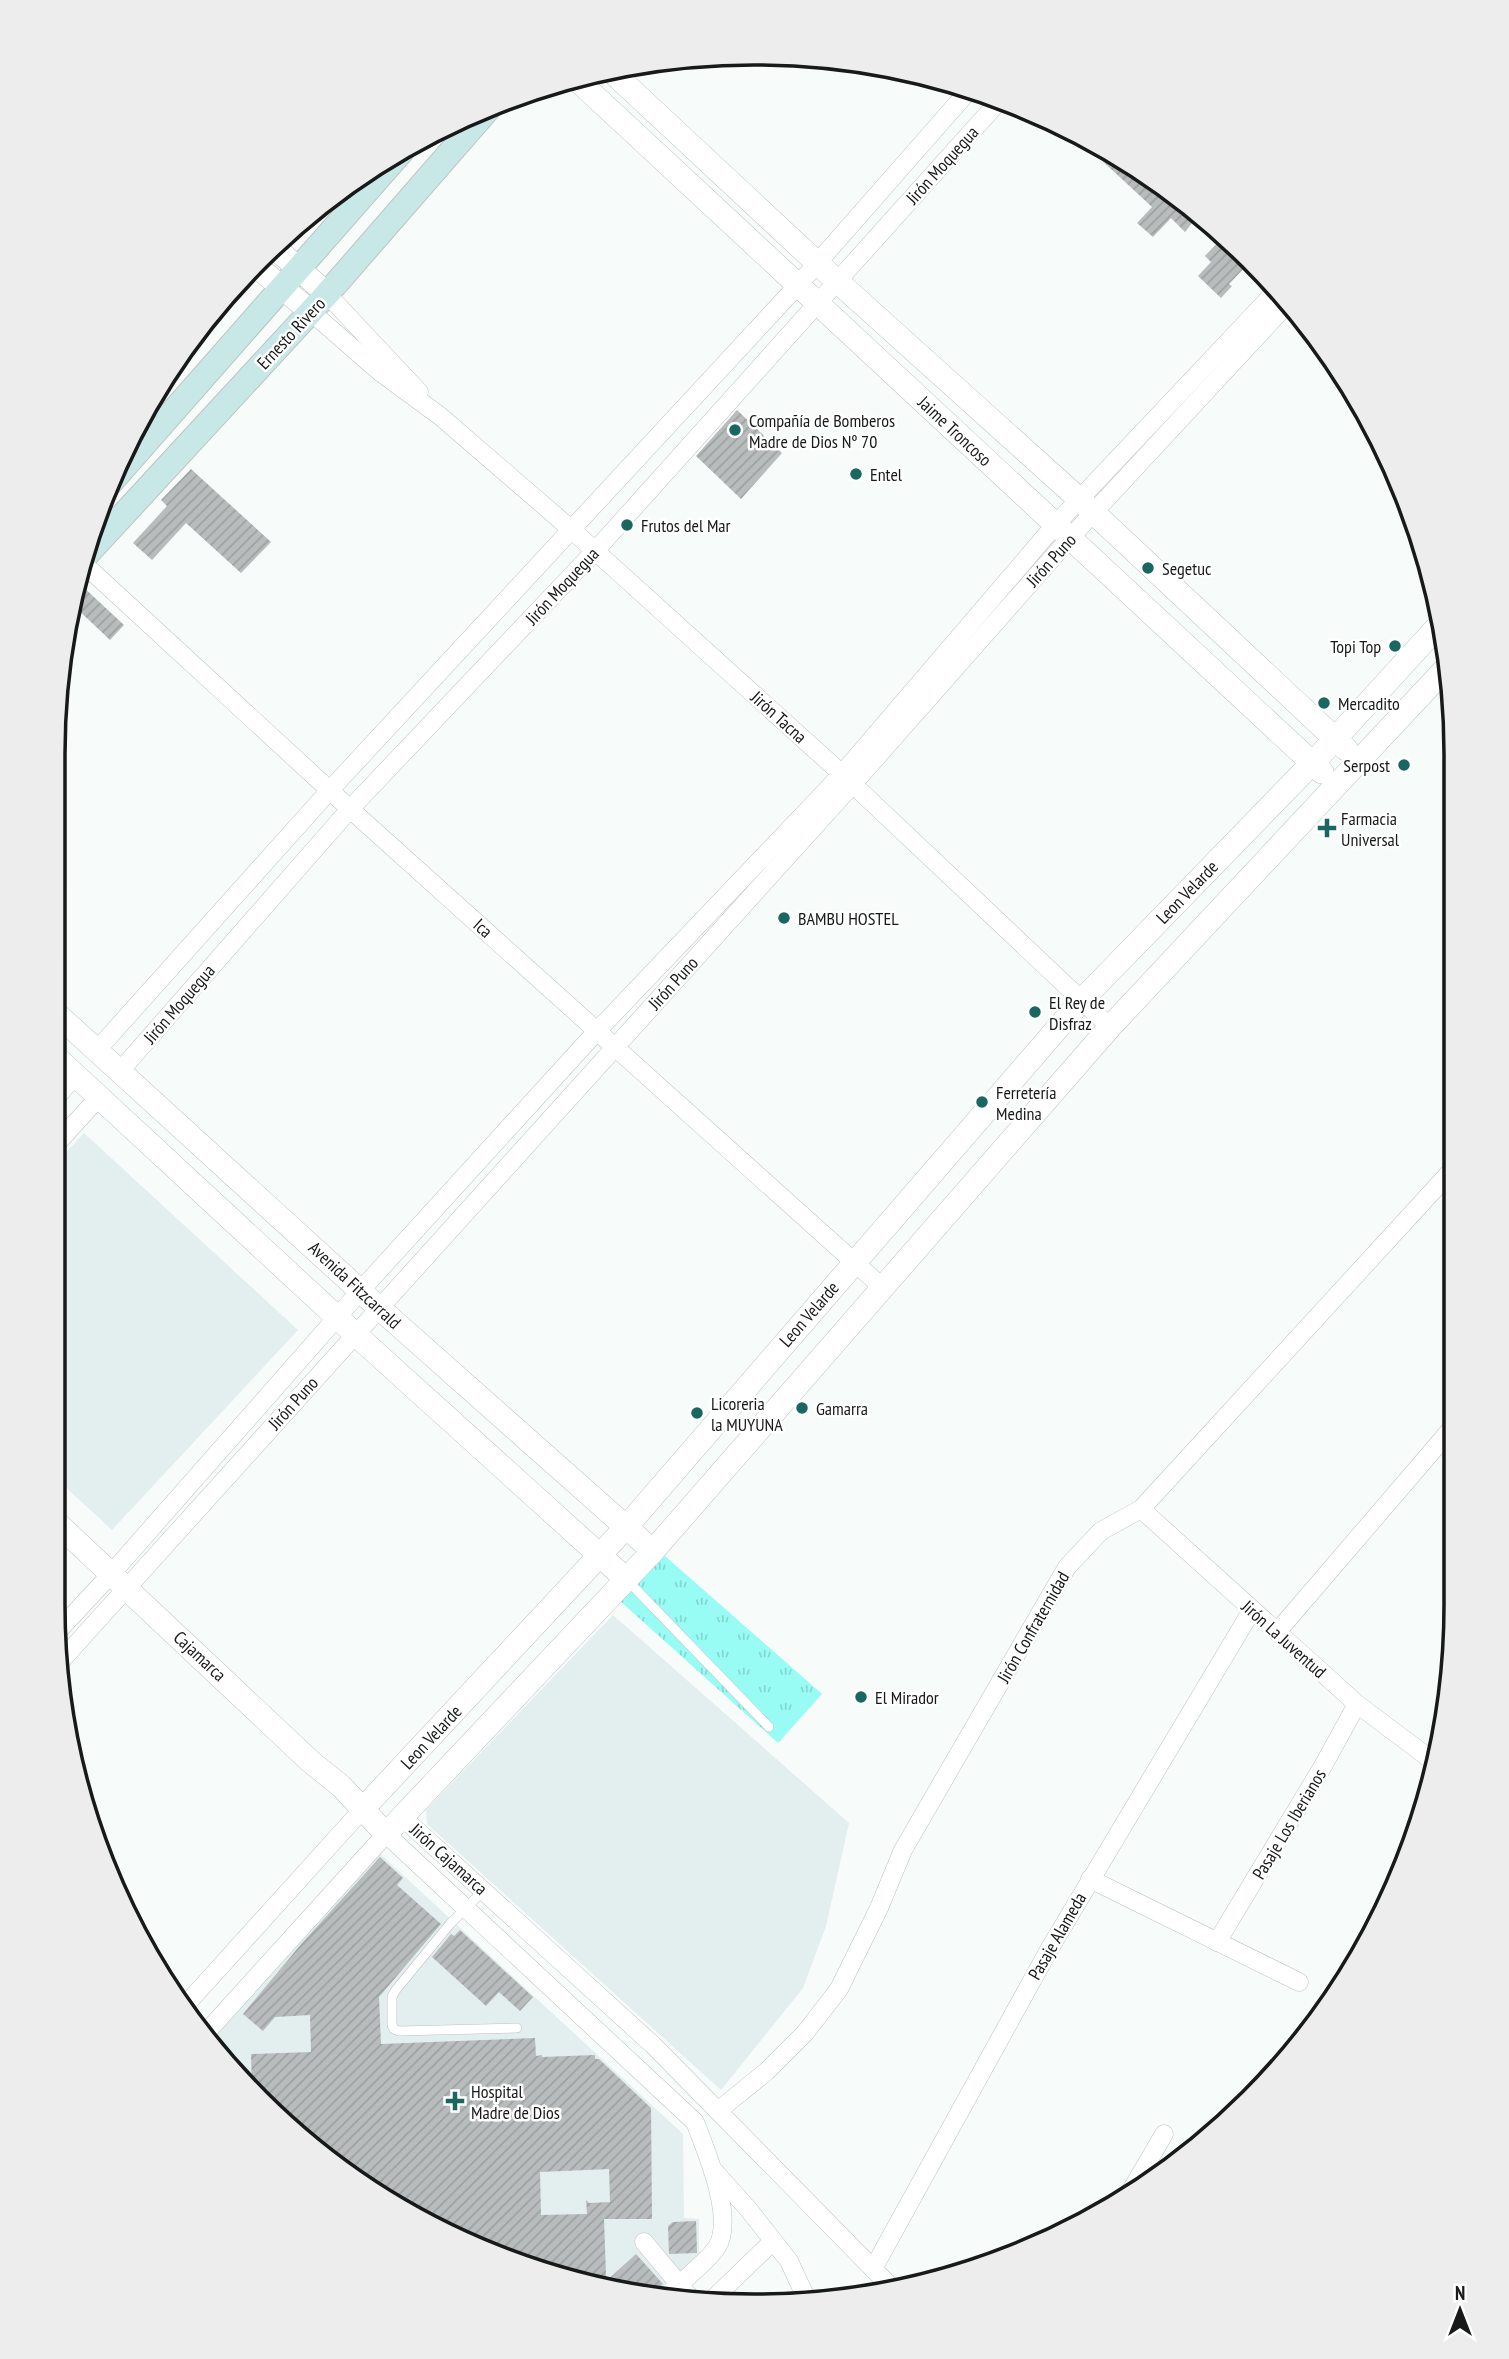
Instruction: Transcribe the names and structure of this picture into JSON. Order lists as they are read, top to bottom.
{
  "streets": {
    "main road": ["Ernesto Rivero"],
    "street": [
      "Jirón Moquegua",
      "Jaime Troncoso",
      "Jirón Puno",
      "Jirón Tacna",
      "Leon Velarde",
      "Ica",
      "Avenida Fitzcarrald",
      "Jirón Confraternidad",
      "Jirón La Juventud",
      "Cajamarca",
      "Pasaje Los Iberianos",
      "Jirón Cajamarca",
      "Pasaje Alameda"
    ]
  },
  "crossings": [
    ["Jirón Moquegua", "Jaime Troncoso"],
    ["Jirón Moquegua", "Jirón Tacna"],
    ["Jirón Moquegua", "Ica"],
    ["Jirón Moquegua", "Avenida Fitzcarrald"],
    ["Ernesto Rivero", "Jirón Tacna"],
    ["Jaime Troncoso", "Jirón Puno"],
    ["Jaime Troncoso", "Leon Velarde"],
    ["Jirón Puno", "Jirón Tacna"],
    ["Jirón Puno", "Ica"],
    ["Jirón Puno", "Avenida Fitzcarrald"],
    ["Jirón Puno", "Cajamarca"],
    ["Jirón Tacna", "Leon Velarde"],
    ["Leon Velarde", "Ica"],
    ["Leon Velarde", "Avenida Fitzcarrald"],
    ["Leon Velarde", "Jirón Cajamarca"],
    ["Jirón Confraternidad", "Jirón La Juventud"],
    ["Jirón Confraternidad", "Jirón Cajamarca"],
    ["Jirón La Juventud", "Pasaje Los Iberianos"],
    ["Jirón La Juventud", "Pasaje Alameda"],
    ["Cajamarca", "Jirón Cajamarca"],
    ["Jirón Cajamarca", "Pasaje Alameda"]
  ],
  "places": {
    "other": [
      "Compañía de Bomberos Madre de Dios Nº 70",
      "Entel",
      "Frutos del Mar",
      "Segetuc",
      "Topi Top",
      "Mercadito",
      "Serpost",
      "BAMBU HOSTEL",
      "El Rey de Disfraz",
      "Ferretería Medina",
      "Gamarra",
      "Licoreria la MUYUNA",
      "El Mirador"
    ],
    "health": ["Farmacia Universal", "Hospital Madre de Dios"]
  },
  "north": "top"
}
